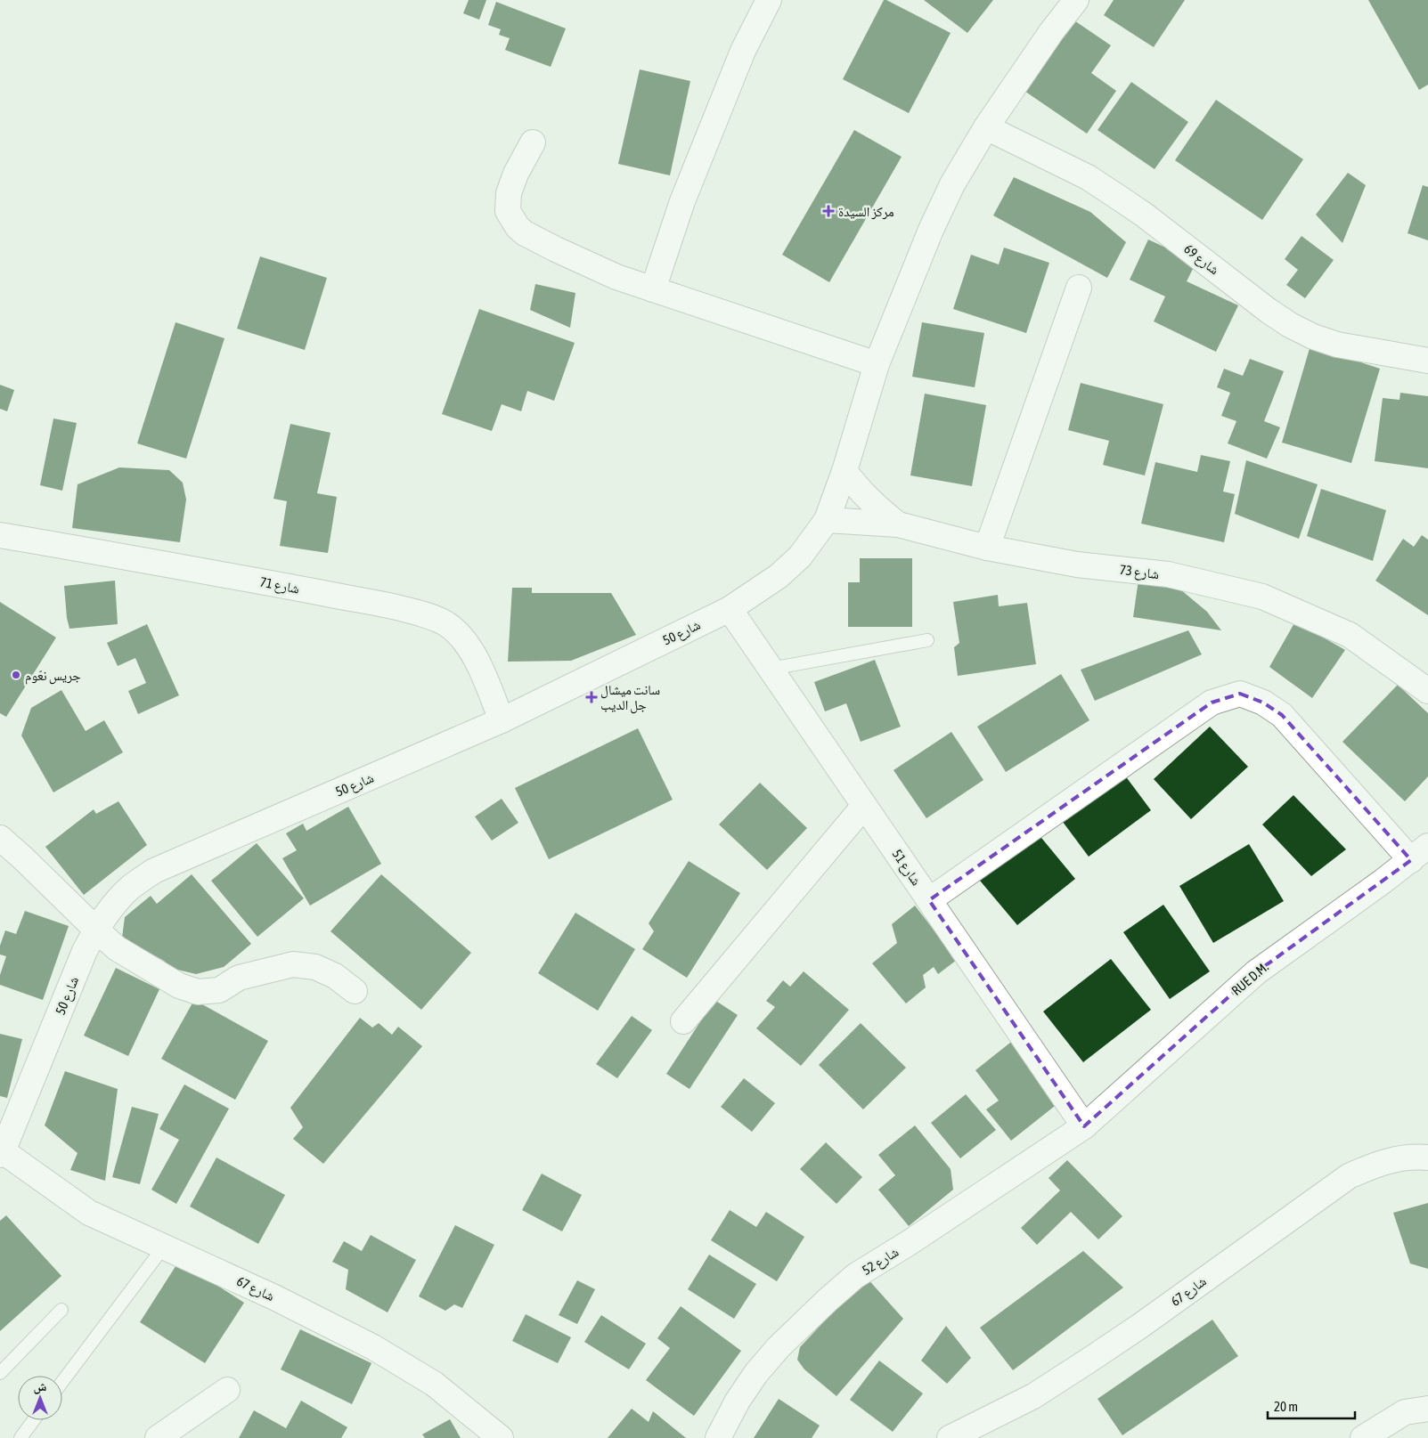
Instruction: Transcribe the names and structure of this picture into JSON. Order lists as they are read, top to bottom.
{
  "streets": {
    "street": [
      "شارع 69",
      "شارع 73",
      "شارع 71",
      "شارع 50",
      "شارع 51",
      "RUE D.M.",
      "شارع 52",
      "شارع 67"
    ]
  },
  "crossings": [
    ["شارع 69", "شارع 50"],
    ["شارع 73", "شارع 50"],
    ["شارع 71", "شارع 50"],
    ["شارع 50", "شارع 51"],
    ["شارع 50", "شارع 67"],
    ["شارع 51", "RUE D.M."],
    ["شارع 51", "شارع 52"],
    ["RUE D.M.", "شارع 52"]
  ],
  "places": {
    "health": ["مركز السيدة", "سانت ميشال جل الديب"],
    "other": ["جريس نعّوم"]
  },
  "scale_bar": "20 m",
  "north": "top"
}
